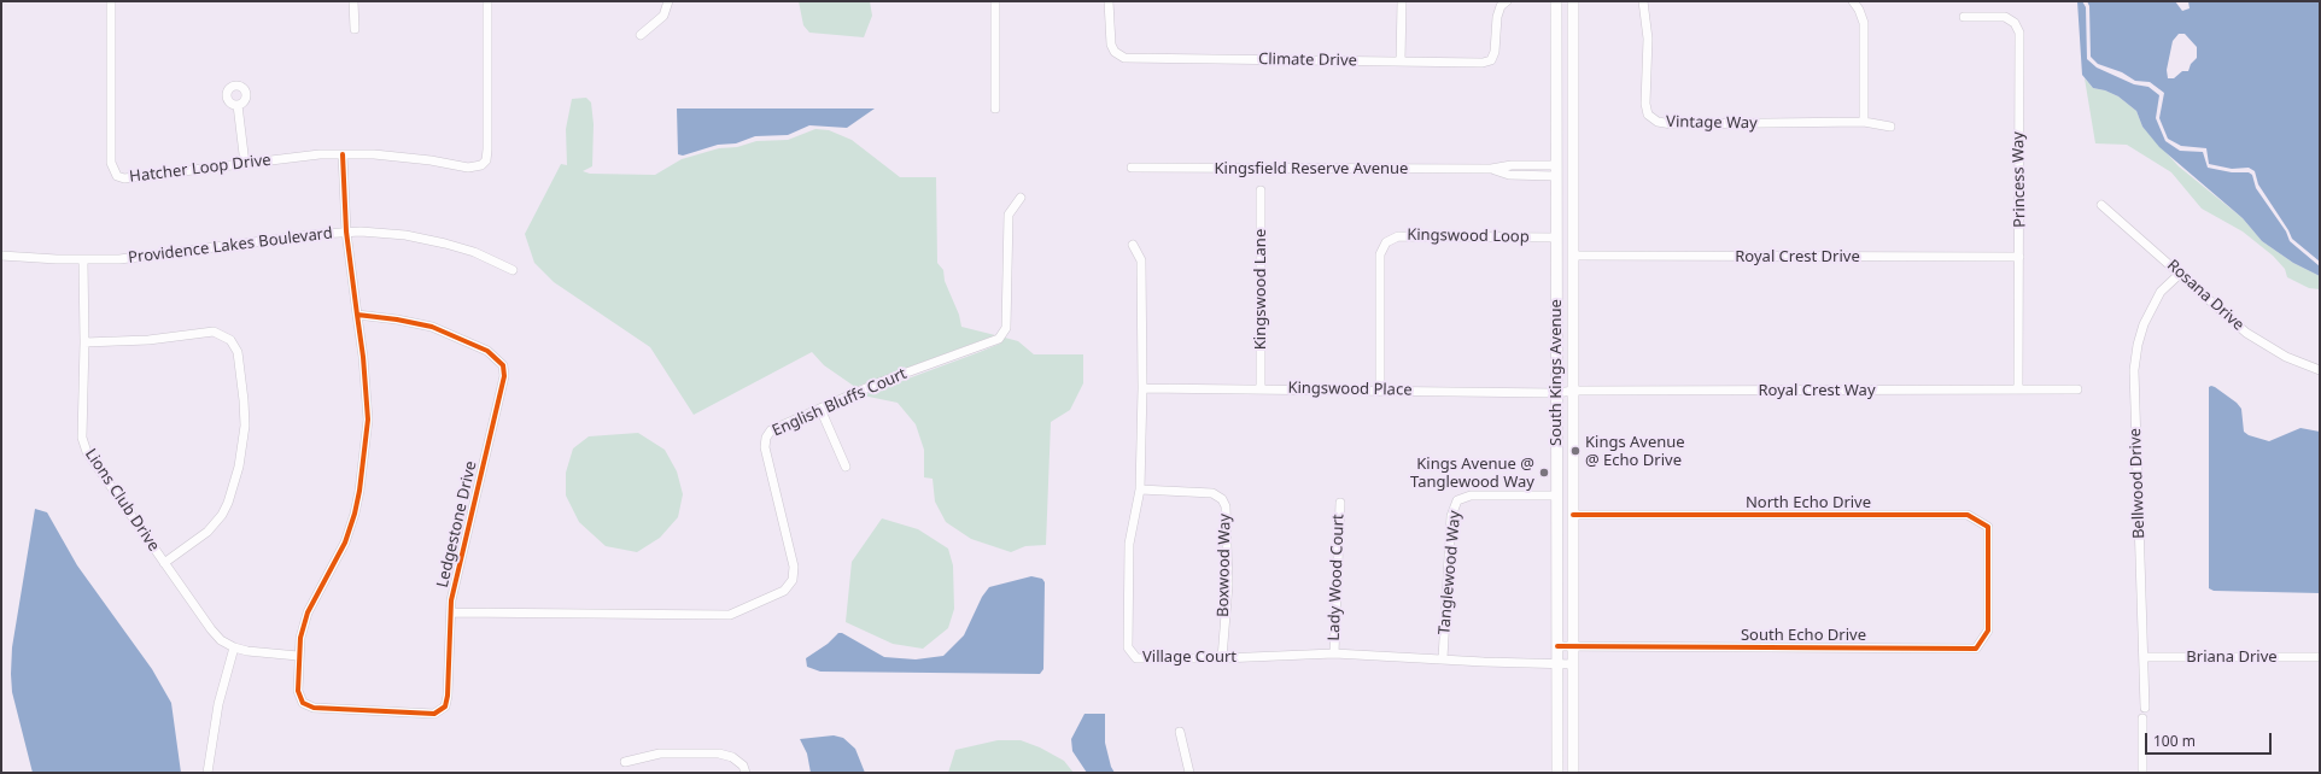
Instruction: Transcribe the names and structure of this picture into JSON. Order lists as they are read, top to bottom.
{
  "streets": {
    "main road": ["South Kings Avenue"],
    "street": [
      "Climate Drive",
      "Vintage Way",
      "Hatcher Loop Drive",
      "Kingsfield Reserve Avenue",
      "Princess Way",
      "Kingswood Loop",
      "Providence Lakes Boulevard",
      "Royal Crest Drive",
      "Kingswood Lane",
      "Rosana Drive",
      "Kingswood Place",
      "Royal Crest Way",
      "English Bluffs Court",
      "Bellwood Drive",
      "Lions Club Drive",
      "North Echo Drive",
      "Ledgestone Drive",
      "Boxwood Way",
      "Tanglewood Way",
      "Lady Wood Court",
      "South Echo Drive",
      "Village Court",
      "Briana Drive"
    ]
  },
  "crossings": [
    ["Kingsfield Reserve Avenue", "South Kings Avenue"],
    ["Princess Way", "Royal Crest Drive"],
    ["Princess Way", "Royal Crest Way"],
    ["Kingswood Loop", "South Kings Avenue"],
    ["Kingswood Loop", "Kingswood Place"],
    ["Providence Lakes Boulevard", "Lions Club Drive"],
    ["Providence Lakes Boulevard", "Ledgestone Drive"],
    ["Royal Crest Drive", "South Kings Avenue"],
    ["Kingswood Lane", "Kingswood Place"],
    ["Rosana Drive", "Bellwood Drive"],
    ["South Kings Avenue", "Kingswood Place"],
    ["South Kings Avenue", "Royal Crest Way"],
    ["South Kings Avenue", "North Echo Drive"],
    ["South Kings Avenue", "Tanglewood Way"],
    ["South Kings Avenue", "South Echo Drive"],
    ["South Kings Avenue", "Village Court"],
    ["Kingswood Place", "Royal Crest Way"],
    ["Kingswood Place", "Village Court"],
    ["English Bluffs Court", "Ledgestone Drive"],
    ["Bellwood Drive", "Briana Drive"],
    ["Lions Club Drive", "Ledgestone Drive"],
    ["North Echo Drive", "South Echo Drive"],
    ["Boxwood Way", "Village Court"],
    ["Tanglewood Way", "Village Court"],
    ["Lady Wood Court", "Village Court"]
  ],
  "places": ["Kings Avenue @ Echo Drive", "Kings Avenue @ Tanglewood Way"],
  "scale_bar": "100 m"
}
